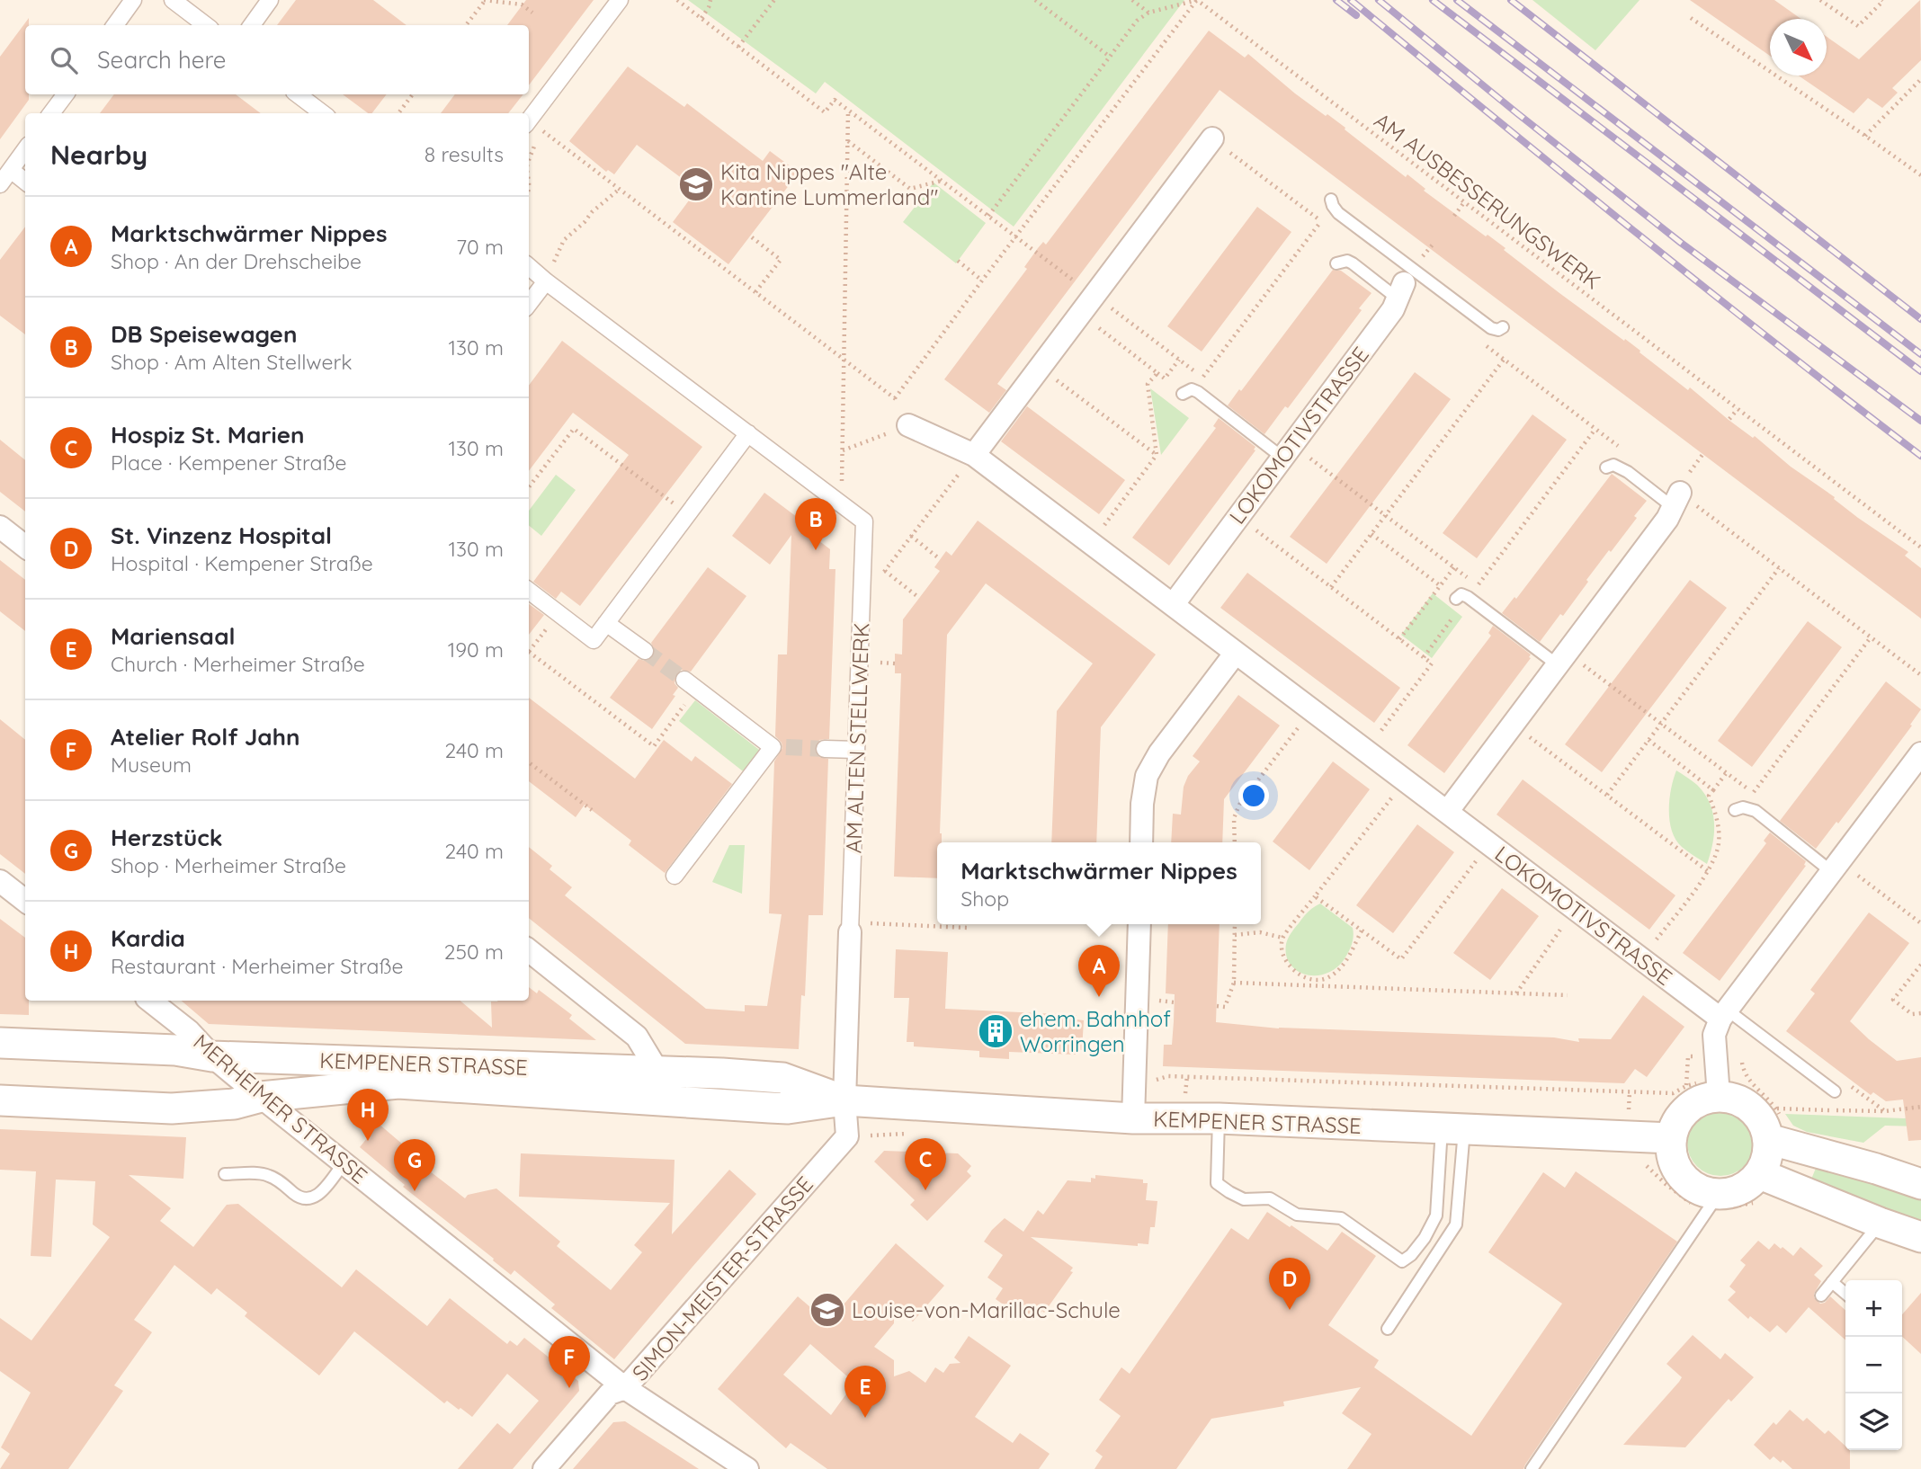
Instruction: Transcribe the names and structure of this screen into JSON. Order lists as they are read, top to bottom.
{
  "streets": {
    "main road": ["KEMPENER STRASSE"],
    "street": [
      "LOKOMOTIVSTRASSE",
      "AM ALTEN STELLWERK",
      "MERHEIMER STRASSE",
      "SIMON-MEISTER-STRASSE"
    ],
    "path": ["AM AUSBESSERUNGSWERK"]
  },
  "crossings": [
    ["AM ALTEN STELLWERK", "KEMPENER STRASSE"],
    ["AM ALTEN STELLWERK", "SIMON-MEISTER-STRASSE"],
    ["KEMPENER STRASSE", "MERHEIMER STRASSE"],
    ["KEMPENER STRASSE", "SIMON-MEISTER-STRASSE"],
    ["MERHEIMER STRASSE", "SIMON-MEISTER-STRASSE"]
  ],
  "places": {
    "school or university": ["Kita Nippes \"Alte Kantine Lummerland\"", "Louise-von-Marillac-Schule"],
    "building": ["ehem. Bahnhof Worringen"]
  },
  "north": "bottom right",
  "page": {
    "search": "Search here",
    "heading": ["Nearby", "8 results"],
    "list": [
      {
        "mark": "A",
        "name": "Marktschwärmer Nippes",
        "note": "Shop · An der Drehscheibe",
        "value": "70 m"
      },
      {
        "mark": "B",
        "name": "DB Speisewagen",
        "note": "Shop · Am Alten Stellwerk",
        "value": "130 m"
      },
      {
        "mark": "C",
        "name": "Hospiz St. Marien",
        "note": "Place · Kempener Straße",
        "value": "130 m"
      },
      {
        "mark": "D",
        "name": "St. Vinzenz Hospital",
        "note": "Hospital · Kempener Straße",
        "value": "130 m"
      },
      {
        "mark": "E",
        "name": "Mariensaal",
        "note": "Church · Merheimer Straße",
        "value": "190 m"
      },
      {
        "mark": "F",
        "name": "Atelier Rolf Jahn",
        "note": "Museum",
        "value": "240 m"
      },
      {
        "mark": "G",
        "name": "Herzstück",
        "note": "Shop · Merheimer Straße",
        "value": "240 m"
      },
      {
        "mark": "H",
        "name": "Kardia",
        "note": "Restaurant · Merheimer Straße",
        "value": "250 m"
      }
    ],
    "pins": [
      "B",
      "A",
      "H",
      "C",
      "G",
      "D",
      "F",
      "E"
    ],
    "popup": ["Marktschwärmer Nippes", "Shop"],
    "map_buttons": ["+", "−"]
  }
}
